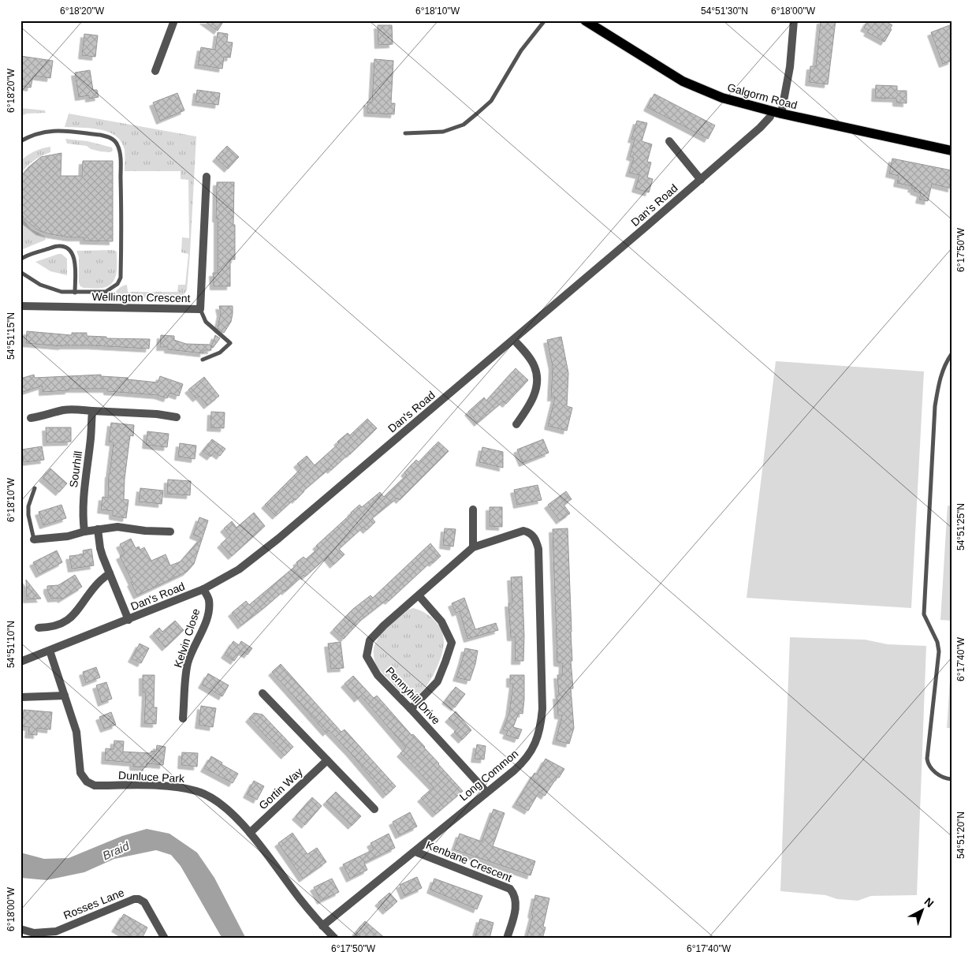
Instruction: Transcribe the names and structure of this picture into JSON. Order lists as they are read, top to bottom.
{
  "streets": {
    "main road": ["Galgorm Road"],
    "street": [
      "Dan's Road",
      "Wellington Crescent",
      "Sourhill",
      "Kelvin Close",
      "Pennyhill Drive",
      "Long Common",
      "Dunluce Park",
      "Gortin Way",
      "Kenbane Crescent",
      "Rosses Lane"
    ]
  },
  "crossings": [
    ["Galgorm Road", "Dan's Road"],
    ["Dan's Road", "Kelvin Close"],
    ["Dan's Road", "Dunluce Park"],
    ["Pennyhill Drive", "Long Common"],
    ["Long Common", "Dunluce Park"],
    ["Long Common", "Kenbane Crescent"],
    ["Dunluce Park", "Gortin Way"]
  ],
  "water": ["Braid"],
  "north": "top right",
  "coordinates": [
    "6°18'20\"W",
    "6°18'10\"W",
    "54°51'30\"N",
    "6°18'00\"W",
    "6°17'50\"W",
    "54°51'15\"N",
    "54°51'25\"N",
    "54°51'10\"N",
    "6°17'40\"W",
    "54°51'20\"N"
  ]
}
